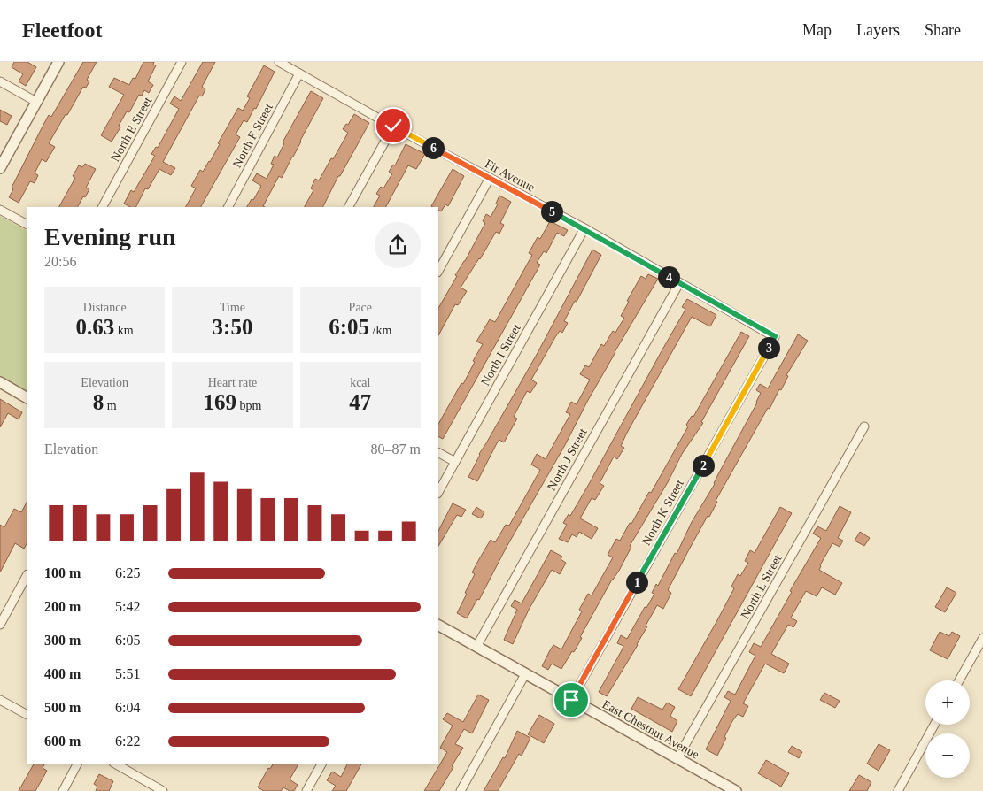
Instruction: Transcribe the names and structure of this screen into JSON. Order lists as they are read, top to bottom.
{
  "streets": {
    "street": [
      "North E Street",
      "North F Street",
      "Fir Avenue",
      "North I Street",
      "North J Street",
      "North K Street",
      "North L Street",
      "East Chestnut Avenue"
    ]
  },
  "crossings": [
    ["North F Street", "Fir Avenue"],
    ["Fir Avenue", "North I Street"],
    ["Fir Avenue", "North J Street"],
    ["Fir Avenue", "North K Street"],
    ["North J Street", "East Chestnut Avenue"],
    ["North K Street", "East Chestnut Avenue"],
    ["North L Street", "East Chestnut Avenue"]
  ],
  "page": {
    "header": "Fleetfoot",
    "nav": ["Map", "Layers", "Share"],
    "pins": [
      "6",
      "5",
      "4",
      "3",
      "2",
      "1"
    ],
    "heading": ["Evening run", "20:56"],
    "stats": [
      ["Distance", "0.63 km"],
      ["Time", "3:50"],
      ["Pace", "6:05 /km"],
      ["Elevation", "8 m"],
      ["Heart rate", "169 bpm"],
      ["kcal", "47"]
    ],
    "chart": ["Elevation", "80–87 m"],
    "list": [
      {
        "name": "100 m",
        "note": "6:25"
      },
      {
        "name": "200 m",
        "note": "5:42"
      },
      {
        "name": "300 m",
        "note": "6:05"
      },
      {
        "name": "400 m",
        "note": "5:51"
      },
      {
        "name": "500 m",
        "note": "6:04"
      },
      {
        "name": "600 m",
        "note": "6:22"
      }
    ],
    "map_buttons": ["+", "−"]
  }
}
